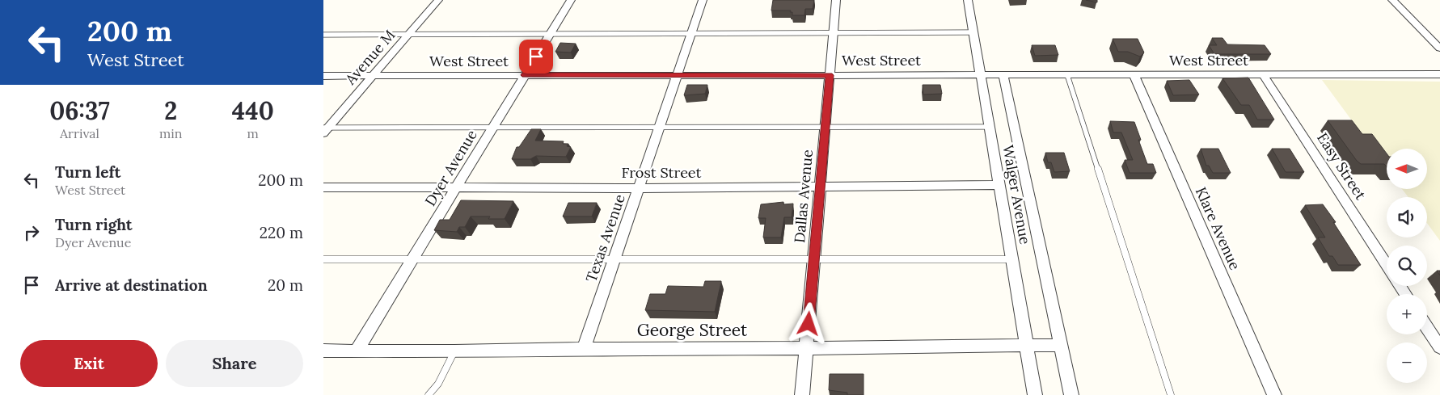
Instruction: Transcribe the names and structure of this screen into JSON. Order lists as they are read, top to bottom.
{
  "streets": {
    "street": [
      "Avenue M",
      "West Street",
      "Easy Street",
      "Dyer Avenue",
      "Frost Street",
      "Walger Avenue",
      "Dallas Avenue",
      "Klare Avenue",
      "Texas Avenue",
      "George Street"
    ]
  },
  "crossings": [
    ["Avenue M", "West Street"],
    ["West Street", "Easy Street"],
    ["West Street", "Dyer Avenue"],
    ["West Street", "Walger Avenue"],
    ["West Street", "Dallas Avenue"],
    ["West Street", "Klare Avenue"],
    ["West Street", "Texas Avenue"],
    ["Dyer Avenue", "Frost Street"],
    ["Dyer Avenue", "George Street"],
    ["Frost Street", "Walger Avenue"],
    ["Frost Street", "Dallas Avenue"],
    ["Frost Street", "Texas Avenue"],
    ["Walger Avenue", "George Street"],
    ["Dallas Avenue", "George Street"],
    ["Texas Avenue", "George Street"]
  ],
  "north": "left",
  "page": {
    "turn": ["200 m", "West Street"],
    "eta": [
      "06:37",
      "Arrival",
      "2",
      "min",
      "440",
      "m"
    ],
    "map_buttons": ["+", "−"],
    "list": [
      {
        "name": "Turn left",
        "note": "West Street",
        "value": "200 m"
      },
      {
        "name": "Turn right",
        "note": "Dyer Avenue",
        "value": "220 m"
      },
      {
        "name": "Arrive at destination",
        "value": "20 m"
      }
    ],
    "buttons": ["Exit", "Share"]
  }
}
